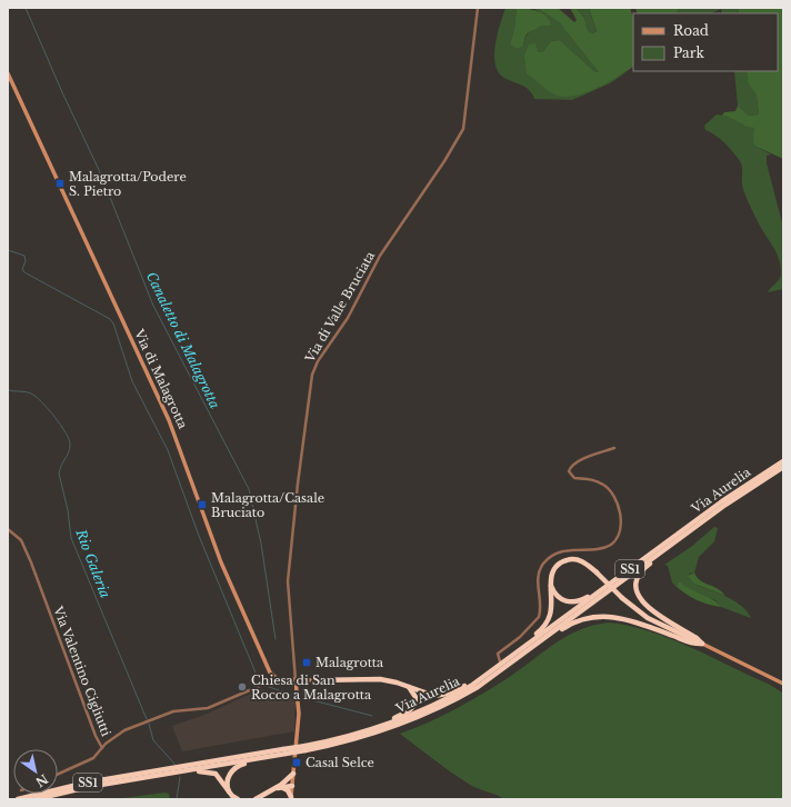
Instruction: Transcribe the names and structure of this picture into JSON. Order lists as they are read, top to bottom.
{
  "streets": {
    "highway": ["Via Aurelia", "SS1"],
    "main road": ["Via di Malagrotta"],
    "street": ["Via di Valle Bruciata", "Via Valentino Cigliutti"]
  },
  "crossings": [
    ["Via di Malagrotta", "Via Valentino Cigliutti"]
  ],
  "water": ["Canaletto di Malagrotta", "Rio Galeria"],
  "places": {
    "transit": [
      "Malagrotta/Podere S. Pietro",
      "Malagrotta/Casale Bruciato",
      "Malagrotta",
      "Casal Selce"
    ],
    "other": ["Chiesa di San Rocco a Malagrotta"]
  },
  "legend": ["Road", "Park"],
  "north": "bottom right"
}
